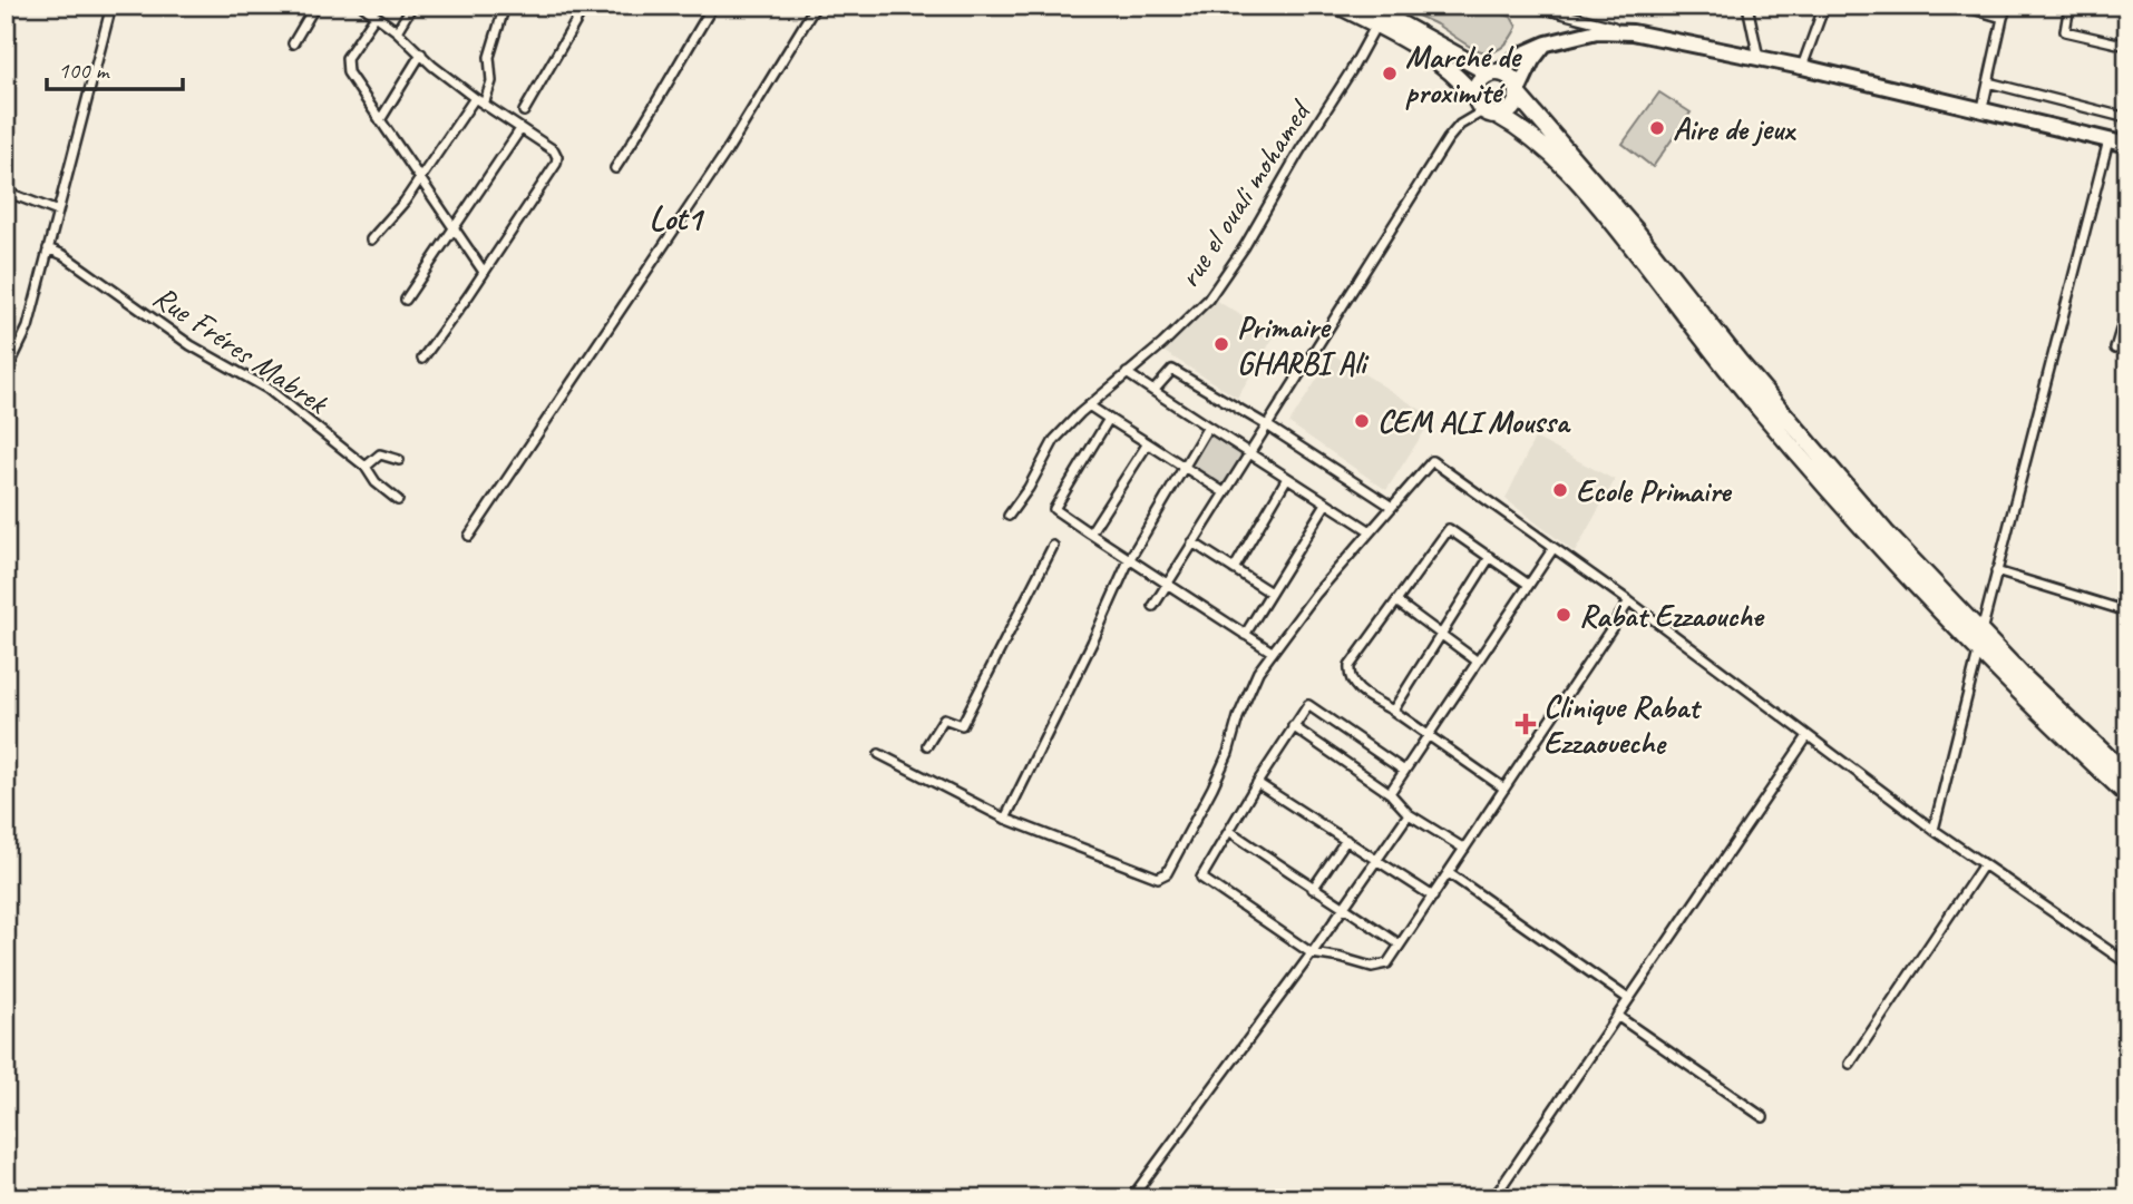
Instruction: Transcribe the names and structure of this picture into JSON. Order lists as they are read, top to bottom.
{
  "streets": {
    "street": ["rue el ouali mohamed", "Rue Fréres Mabrek"]
  },
  "districts": ["Lot1"],
  "places": {
    "other": [
      "Marché de proximité",
      "Aire de jeux",
      "Primaire GHARBI Ali",
      "CEM ALI Moussa",
      "Ecole Primaire",
      "Rabat Ezzaouche"
    ],
    "health": ["Clinique Rabat Ezzaoueche"]
  },
  "scale_bar": "100 m"
}
